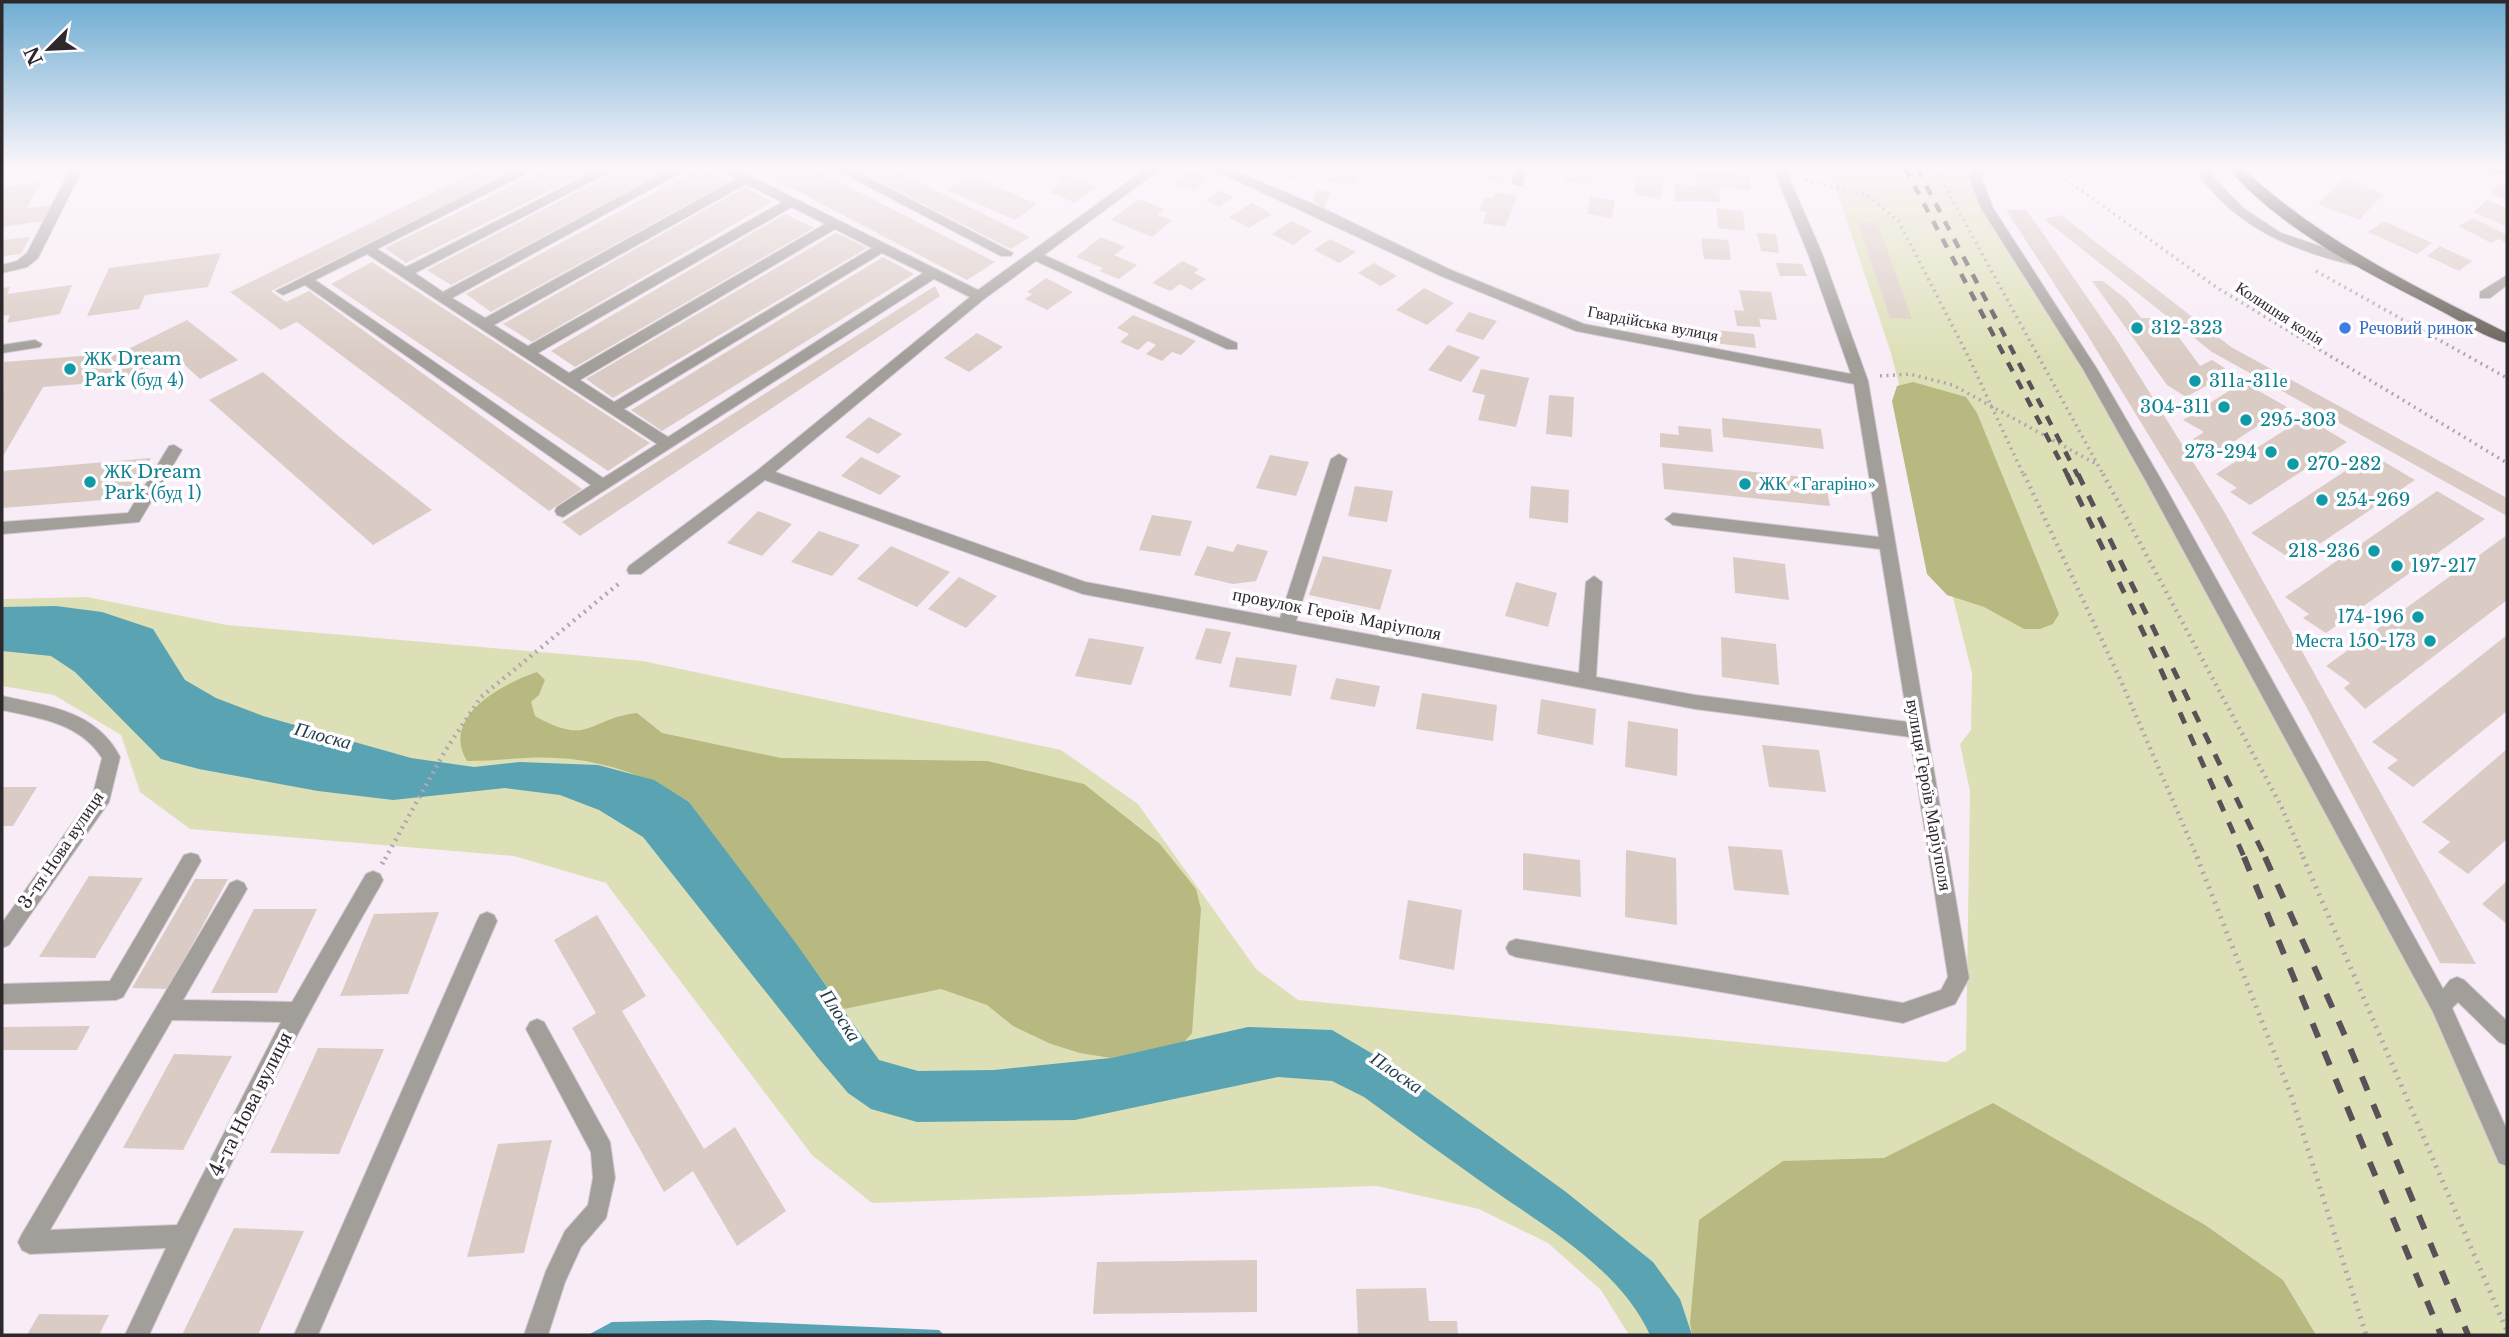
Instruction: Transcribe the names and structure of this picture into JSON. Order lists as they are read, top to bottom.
{
  "streets": {
    "street": [
      "Гвардійська вулиця",
      "провулок Героїв Маріуполя",
      "вулиця Героїв Маріуполя",
      "3-тя Нова вулиця",
      "4-та Нова вулиця"
    ],
    "path": ["Колишня колія"]
  },
  "crossings": [
    ["Гвардійська вулиця", "вулиця Героїв Маріуполя"],
    ["провулок Героїв Маріуполя", "вулиця Героїв Маріуполя"]
  ],
  "water": ["Плоска"],
  "places": [
    "312-323",
    "Речовий ринок",
    "ЖК Dream Park (буд 4)",
    "311а-311е",
    "304-311",
    "295-303",
    "273-294",
    "270-282",
    "ЖК Dream Park (буд 1)",
    "ЖК «Гагаріно»",
    "254-269",
    "218-236",
    "197-217",
    "174-196",
    "Места 150-173"
  ],
  "north": "bottom left"
}
